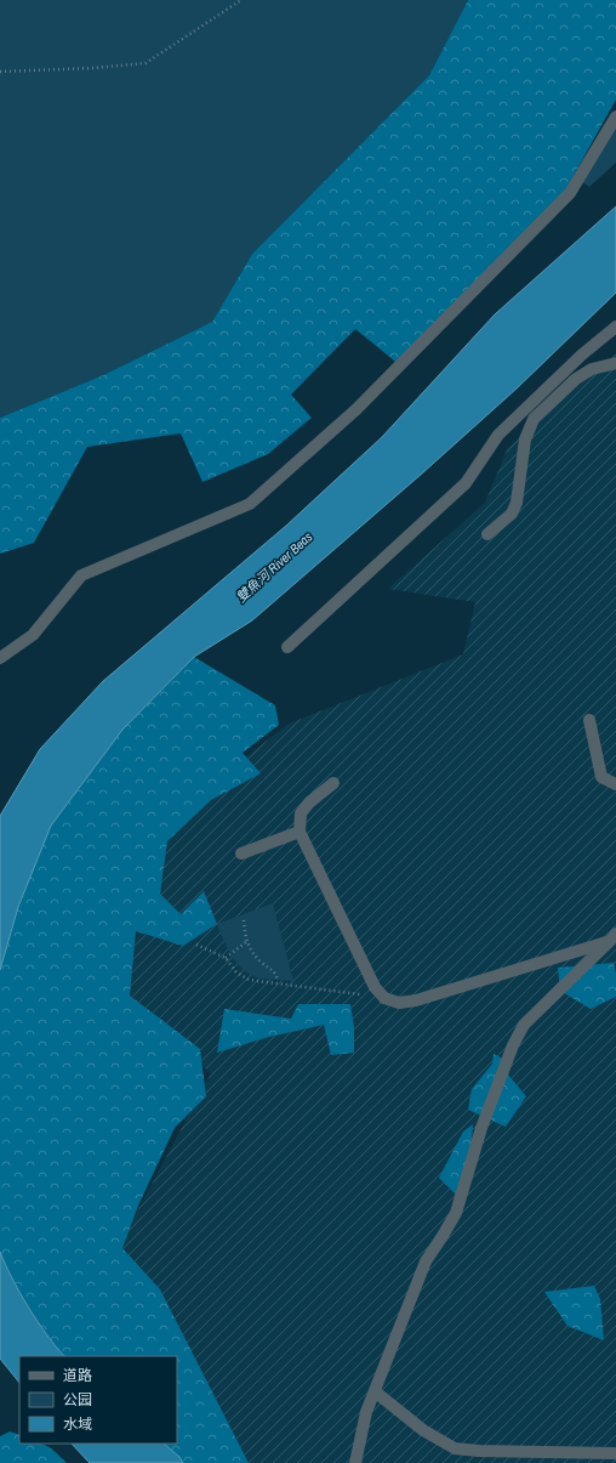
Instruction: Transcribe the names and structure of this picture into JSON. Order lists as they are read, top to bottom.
{
  "water": ["雙魚河 River Beas"],
  "legend": ["道路", "公园", "水域"]
}
